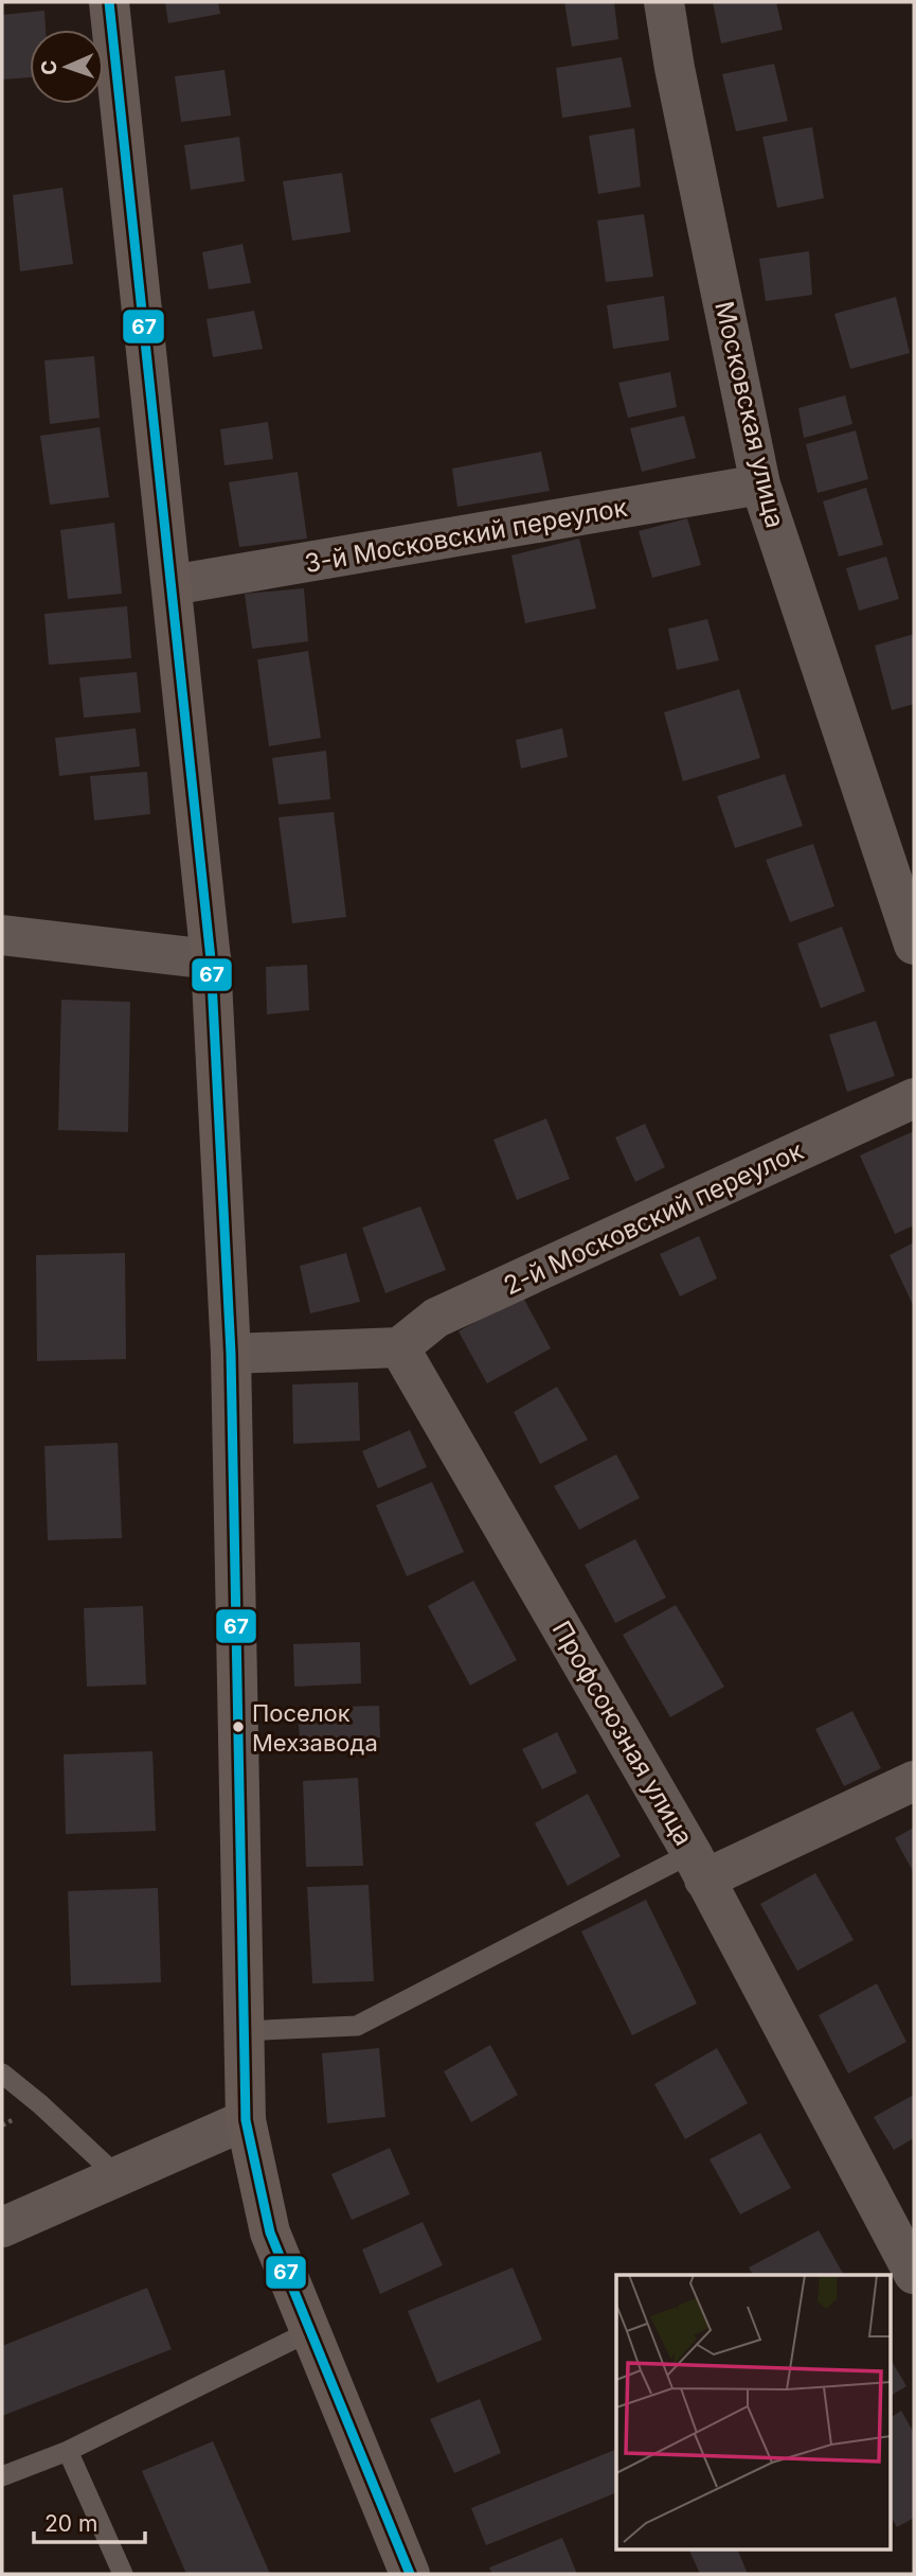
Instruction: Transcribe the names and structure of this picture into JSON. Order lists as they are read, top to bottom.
{
  "streets": {
    "street": [
      "Московская улица",
      "3-й Московский переулок",
      "2-й Московский переулок",
      "Профсоюзная улица"
    ]
  },
  "crossings": [
    ["Московская улица", "3-й Московский переулок"],
    ["2-й Московский переулок", "Профсоюзная улица"]
  ],
  "places": ["Поселок Мехзавода"],
  "lines": ["transit line 67"],
  "scale_bar": "20 m",
  "north": "left"
}
